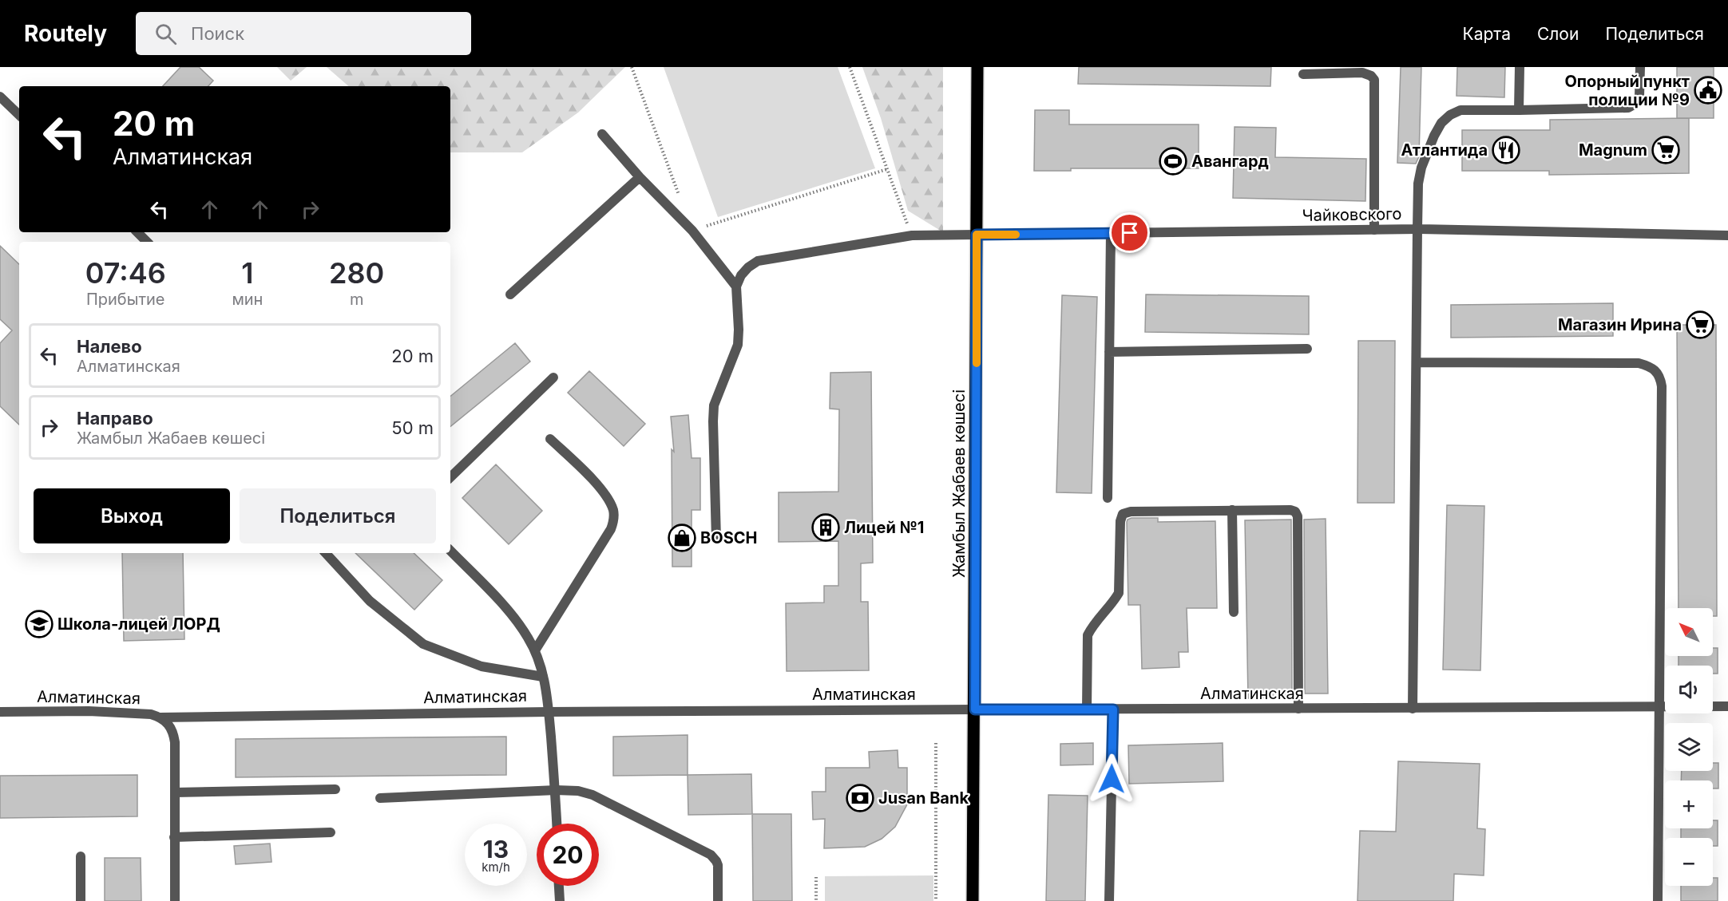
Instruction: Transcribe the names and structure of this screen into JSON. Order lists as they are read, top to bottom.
{
  "streets": {
    "main road": ["Жамбыл Жабаев көшесі"],
    "street": ["Чайковского", "Алматинская"]
  },
  "crossings": [
    ["Чайковского", "Жамбыл Жабаев көшесі"],
    ["Жамбыл Жабаев көшесі", "Алматинская"]
  ],
  "places": {
    "public building": ["Опорный пункт полиции №9"],
    "restaurant": ["Атлантида"],
    "supermarket": ["Magnum", "Магазин Ирина"],
    "sports": ["Авангард"],
    "building": ["Лицей №1"],
    "shop": ["BOSCH"],
    "school or university": ["Школа-лицей ЛОРД"],
    "bank": ["Jusan Bank"]
  },
  "north": "top left",
  "page": {
    "header": "Routely",
    "search": "Поиск",
    "nav": ["Карта", "Слои", "Поделиться"],
    "turn": ["20 m", "Алматинская"],
    "eta": [
      "07:46",
      "Прибытие",
      "1",
      "мин",
      "280",
      "m"
    ],
    "list": [
      {
        "name": "Налево",
        "note": "Алматинская",
        "value": "20 m"
      },
      {
        "name": "Направо",
        "note": "Жамбыл Жабаев көшесі",
        "value": "50 m"
      }
    ],
    "buttons": ["Выход", "Поделиться"],
    "map_buttons": ["+", "−"],
    "speed": "13 km/h",
    "limit": "20"
  }
}
